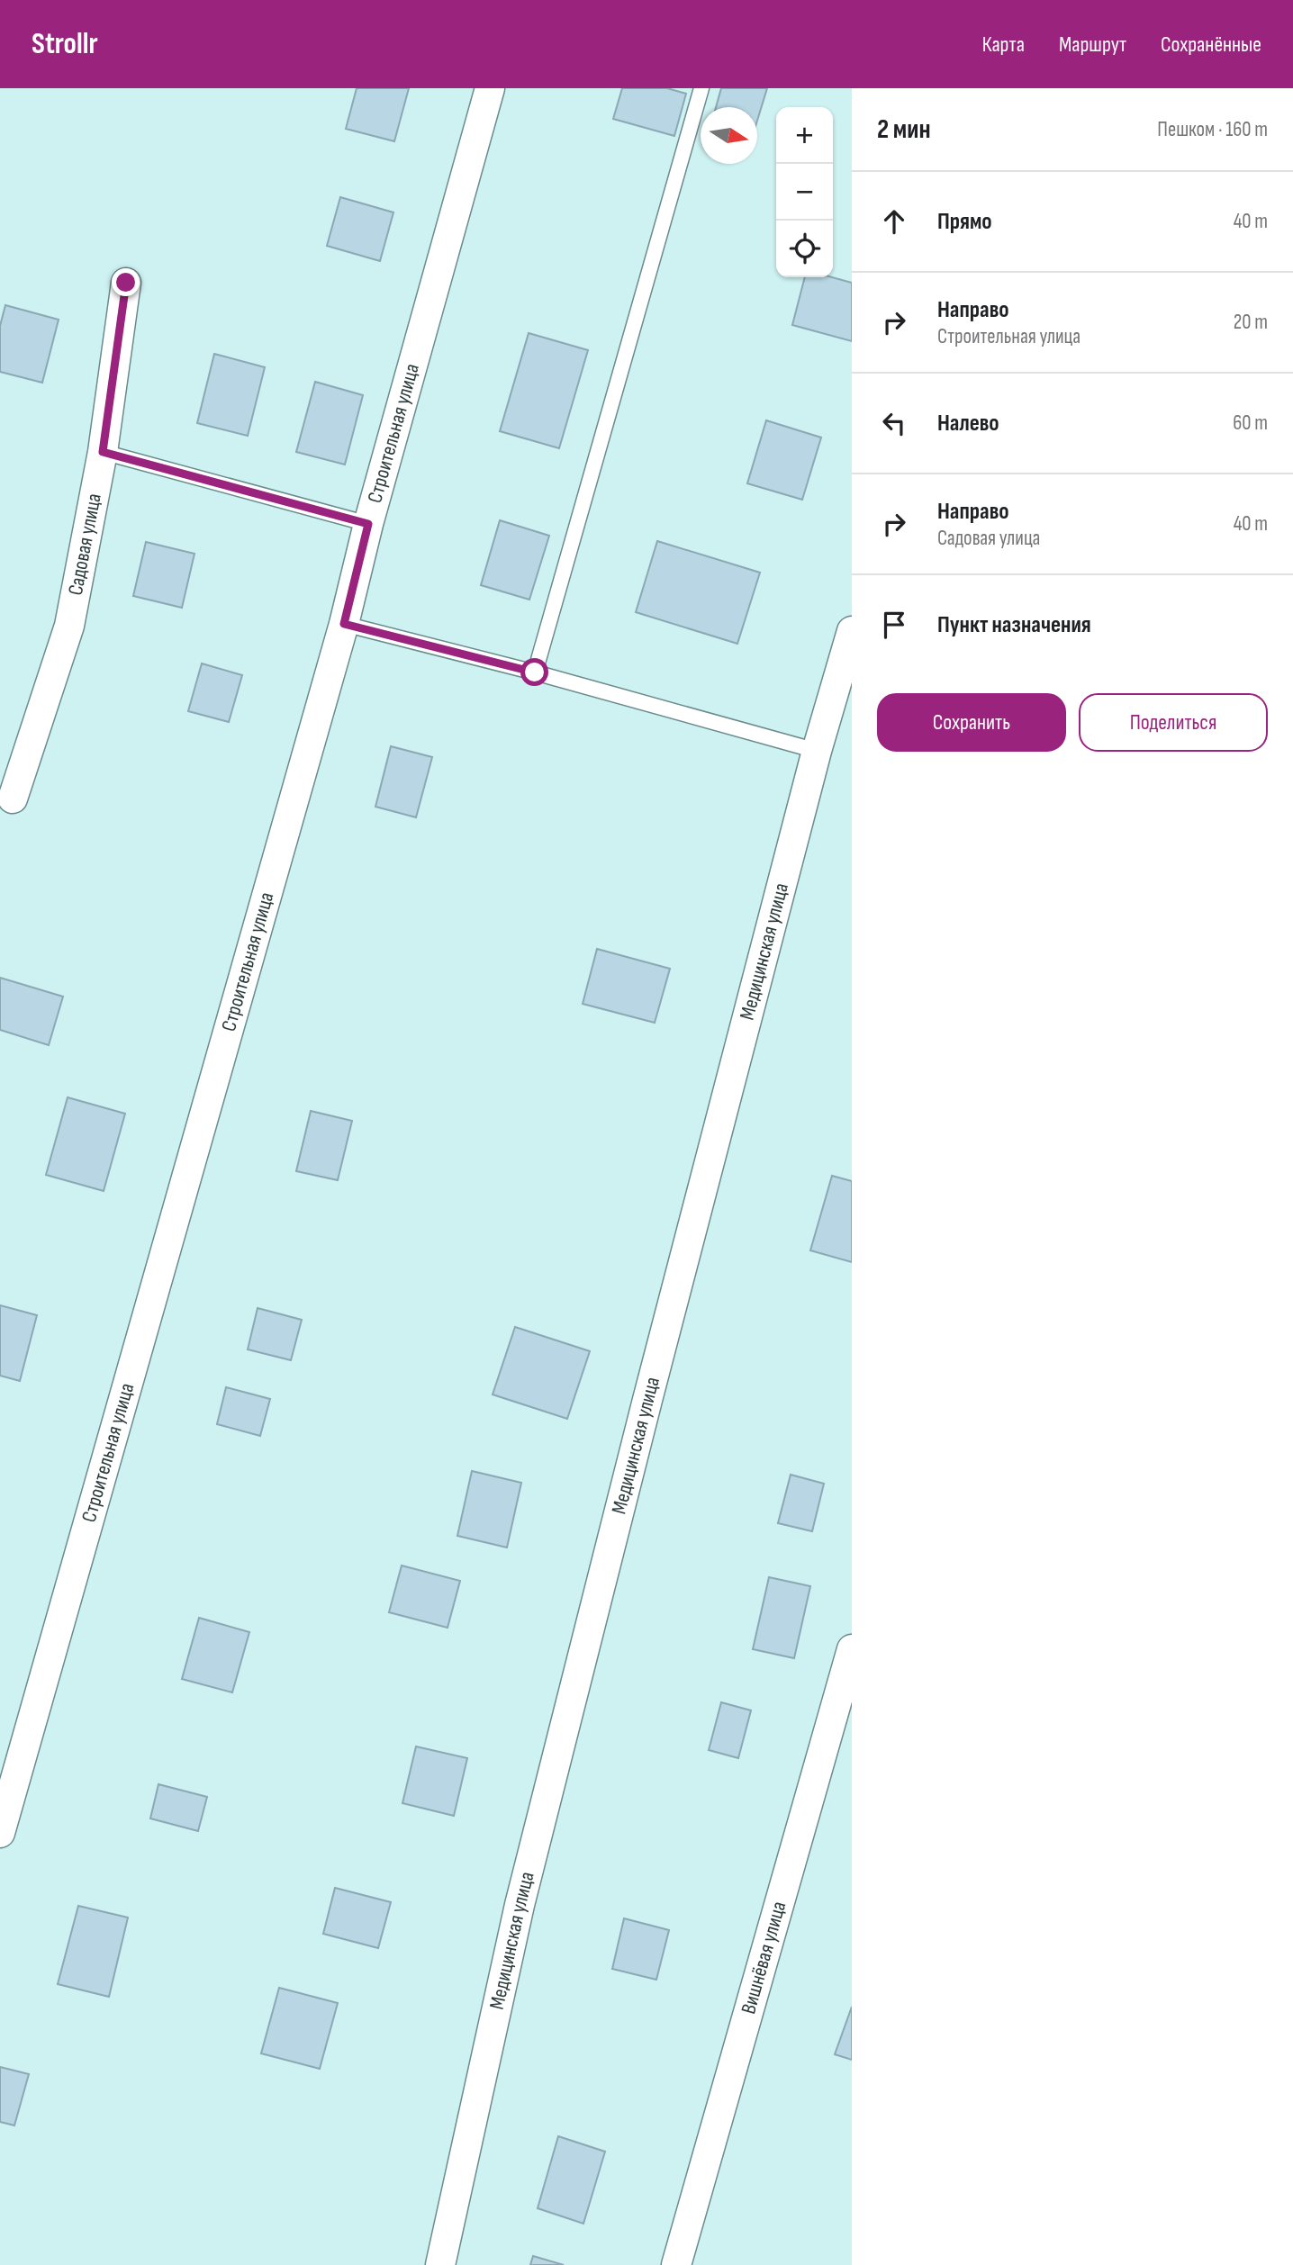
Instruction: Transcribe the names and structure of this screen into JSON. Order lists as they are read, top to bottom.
{
  "streets": {
    "street": [
      "Строительная улица",
      "Садовая улица",
      "Медицинская улица",
      "Вишнёвая улица"
    ]
  },
  "north": "right",
  "page": {
    "header": "Strollr",
    "nav": ["Карта", "Маршрут", "Сохранённые"],
    "heading": ["2 мин", "Пешком · 160 m"],
    "map_buttons": ["+", "−"],
    "list": [
      ["Прямо", "40 m"],
      ["Направо", "Строительная улица", "20 m"],
      ["Налево", "60 m"],
      ["Направо", "Садовая улица", "40 m"],
      "Пункт назначения"
    ],
    "buttons": ["Сохранить", "Поделиться"]
  }
}
